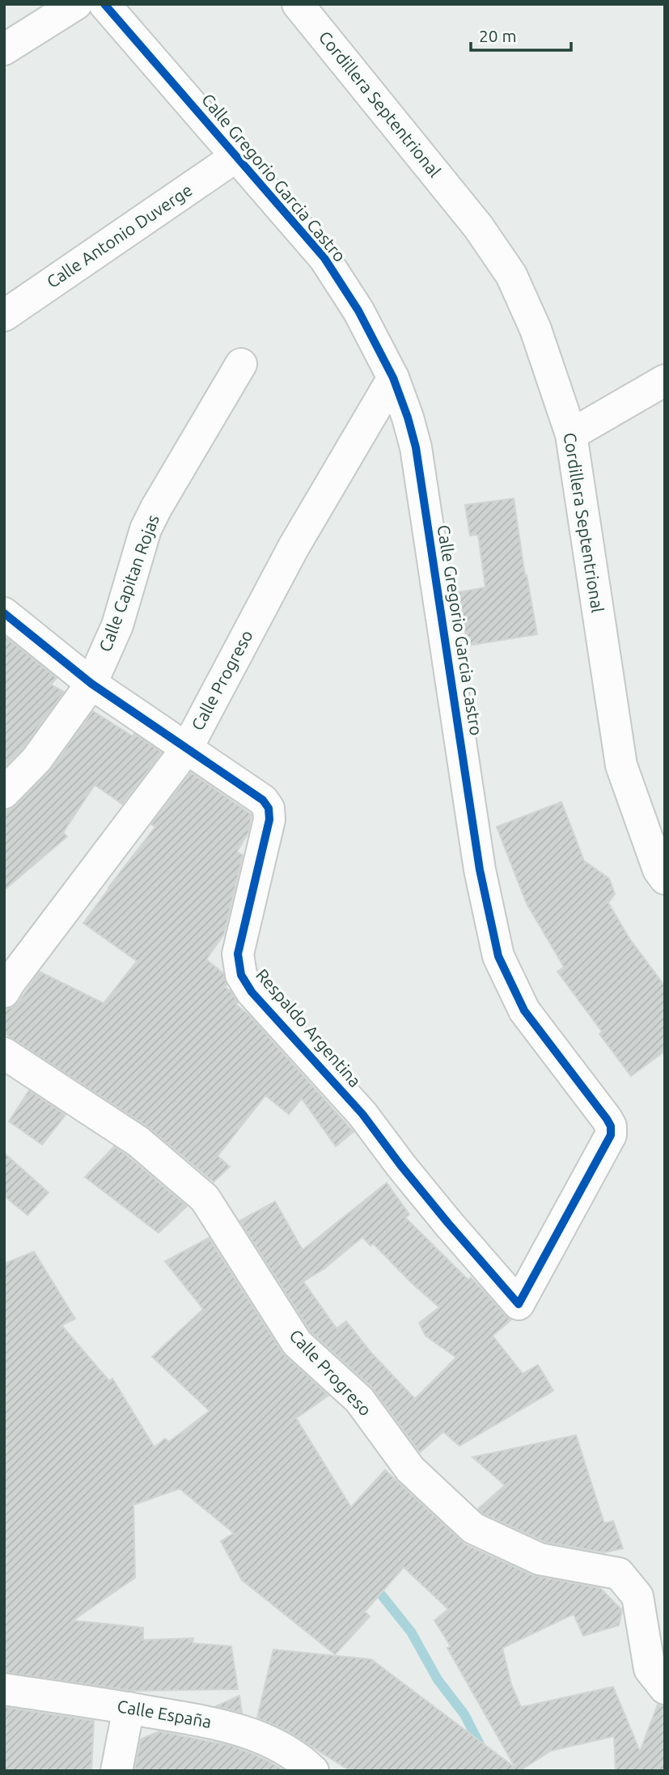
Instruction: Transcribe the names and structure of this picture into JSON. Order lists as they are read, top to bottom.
{
  "streets": {
    "street": [
      "Cordillera Septentrional",
      "Calle Gregorio Garcia Castro",
      "Calle Antonio Duverge",
      "Calle Capitan Rojas",
      "Calle Progreso",
      "Respaldo Argentina",
      "Calle España"
    ]
  },
  "crossings": [
    ["Calle Gregorio Garcia Castro", "Calle Antonio Duverge"],
    ["Calle Gregorio Garcia Castro", "Calle Progreso"],
    ["Calle Gregorio Garcia Castro", "Respaldo Argentina"],
    ["Calle Capitan Rojas", "Respaldo Argentina"],
    ["Calle Progreso", "Respaldo Argentina"]
  ],
  "scale_bar": "20 m"
}
